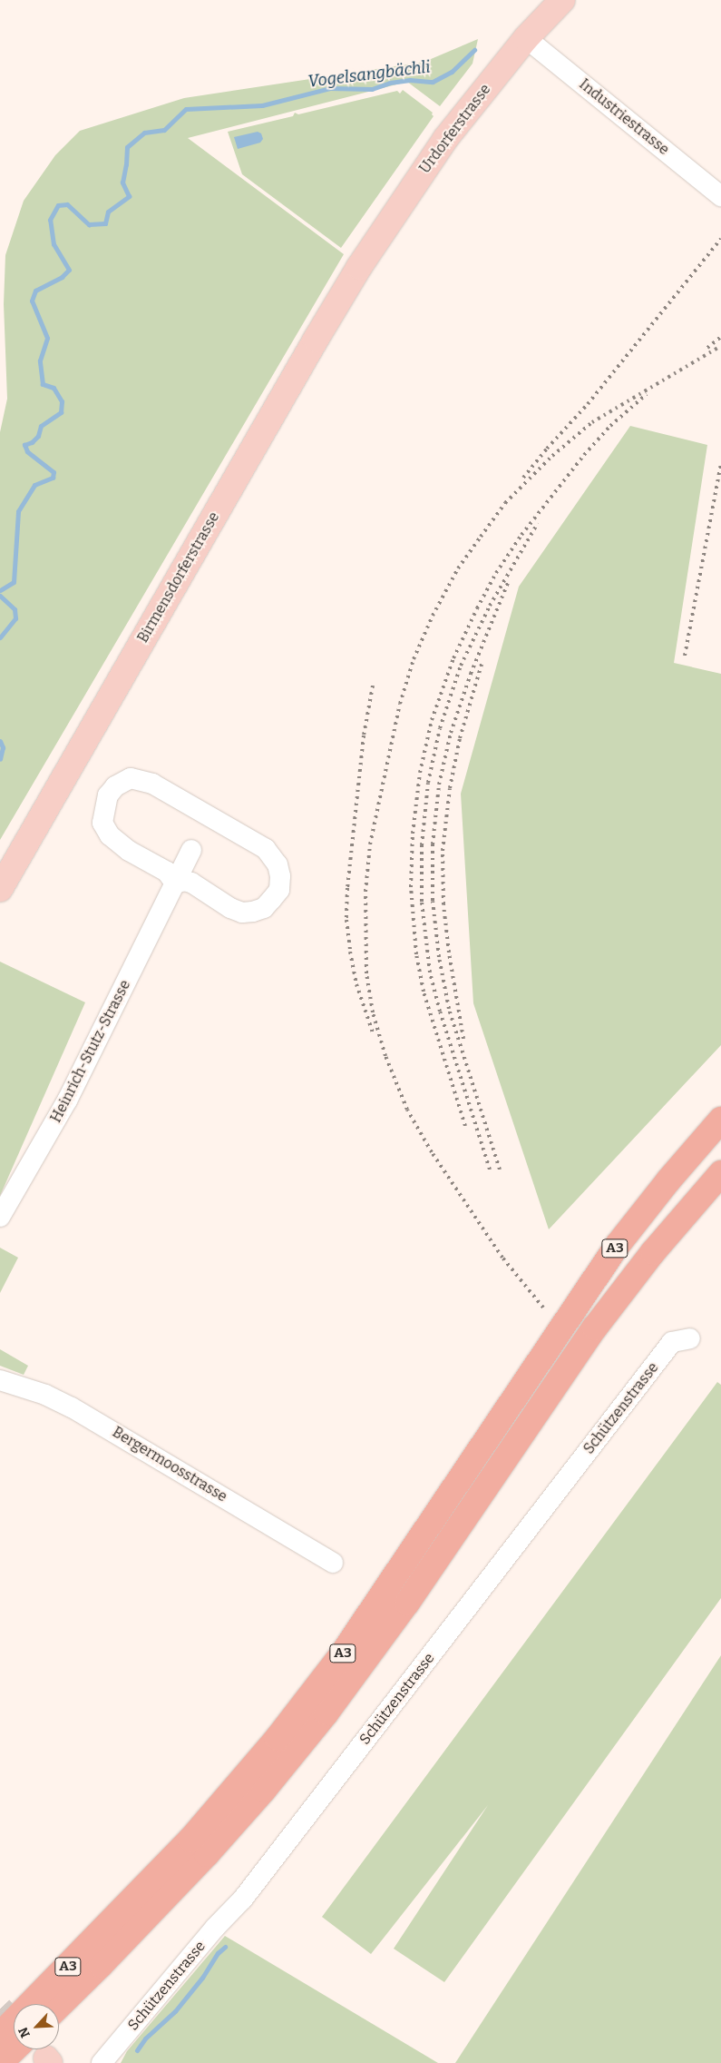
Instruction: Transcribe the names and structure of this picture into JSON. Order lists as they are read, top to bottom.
{
  "streets": {
    "highway": ["A3"],
    "main road": ["Urdorferstrasse", "Birmensdorferstrasse"],
    "street": [
      "Industriestrasse",
      "Heinrich-Stutz-Strasse",
      "Schützenstrasse",
      "Bergermoosstrasse"
    ]
  },
  "crossings": [
    ["Industriestrasse", "Urdorferstrasse"],
    ["Urdorferstrasse", "Birmensdorferstrasse"]
  ],
  "water": ["Vogelsangbächli"],
  "north": "bottom left"
}
